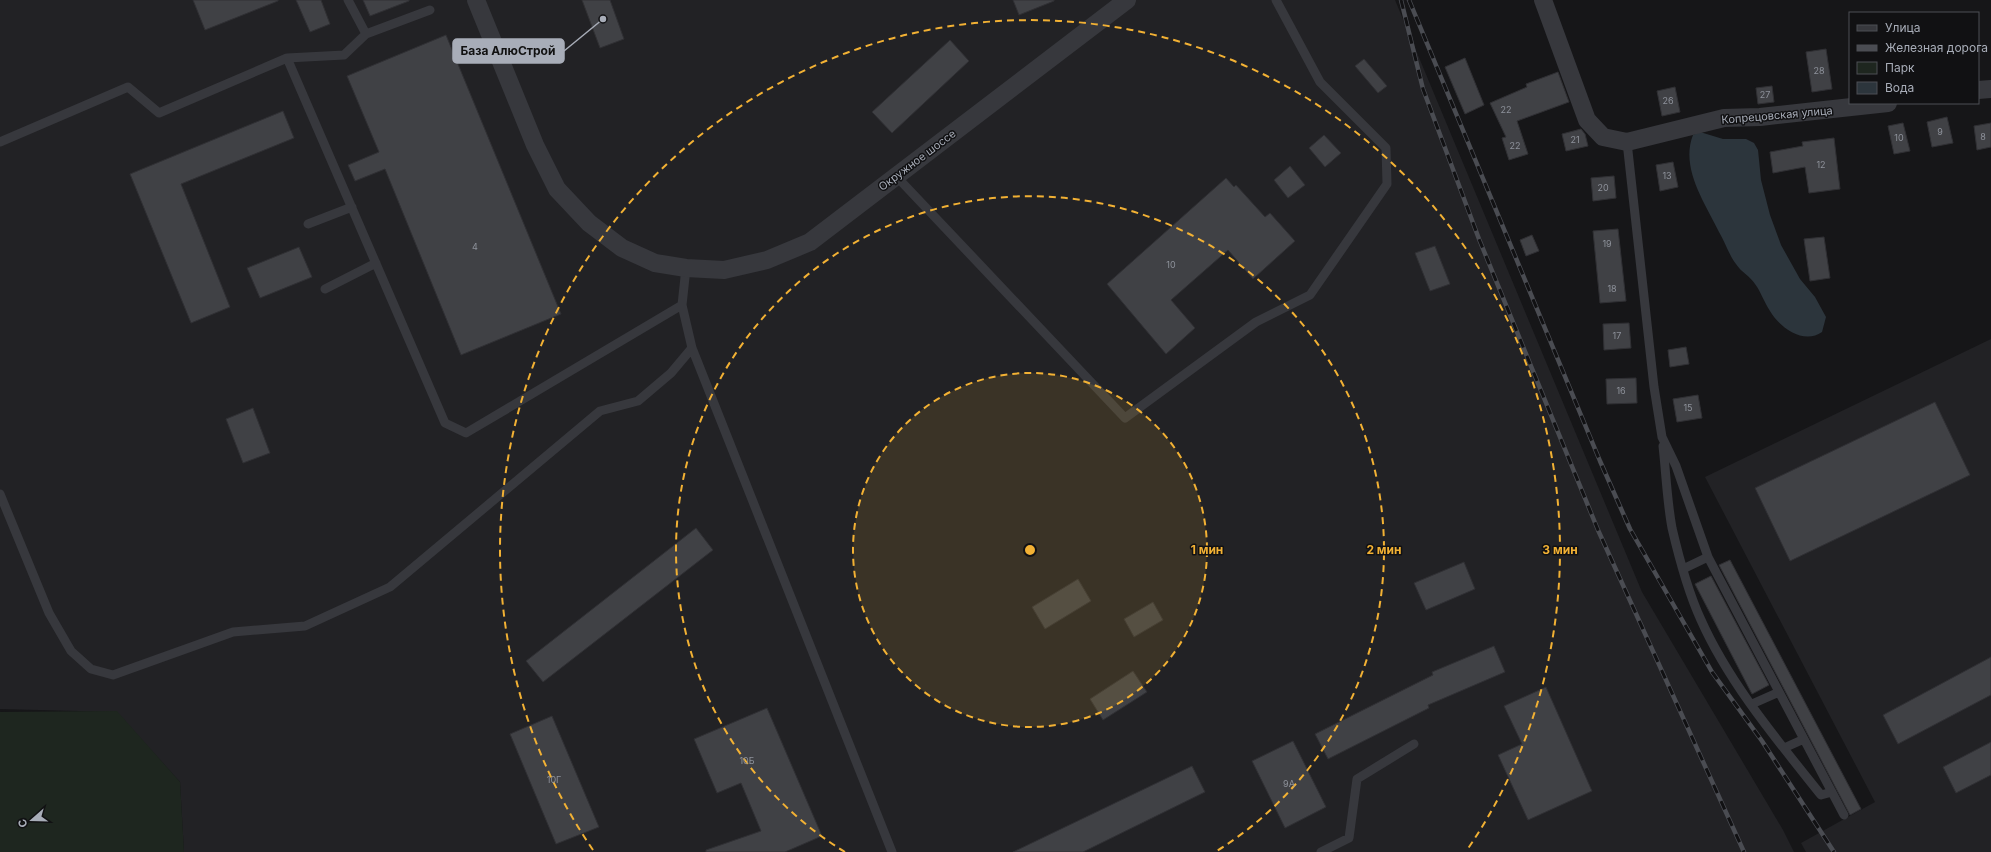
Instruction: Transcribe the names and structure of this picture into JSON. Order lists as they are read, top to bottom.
{
  "streets": {
    "street": ["Копрецовская улица", "Окружное шоссе"]
  },
  "places": ["База АлюСтрой"],
  "house_numbers": [
    "28",
    "27",
    "26",
    "22",
    "9",
    "8",
    "10",
    "21",
    "22",
    "12",
    "13",
    "20",
    "19",
    "4",
    "10",
    "18",
    "17",
    "16",
    "15",
    "10Б",
    "10Г",
    "9А"
  ],
  "legend": [
    "Улица",
    "Железная дорога",
    "Парк",
    "Вода"
  ],
  "north": "left",
  "rings": ["1 мин", "2 мин", "3 мин"]
}
